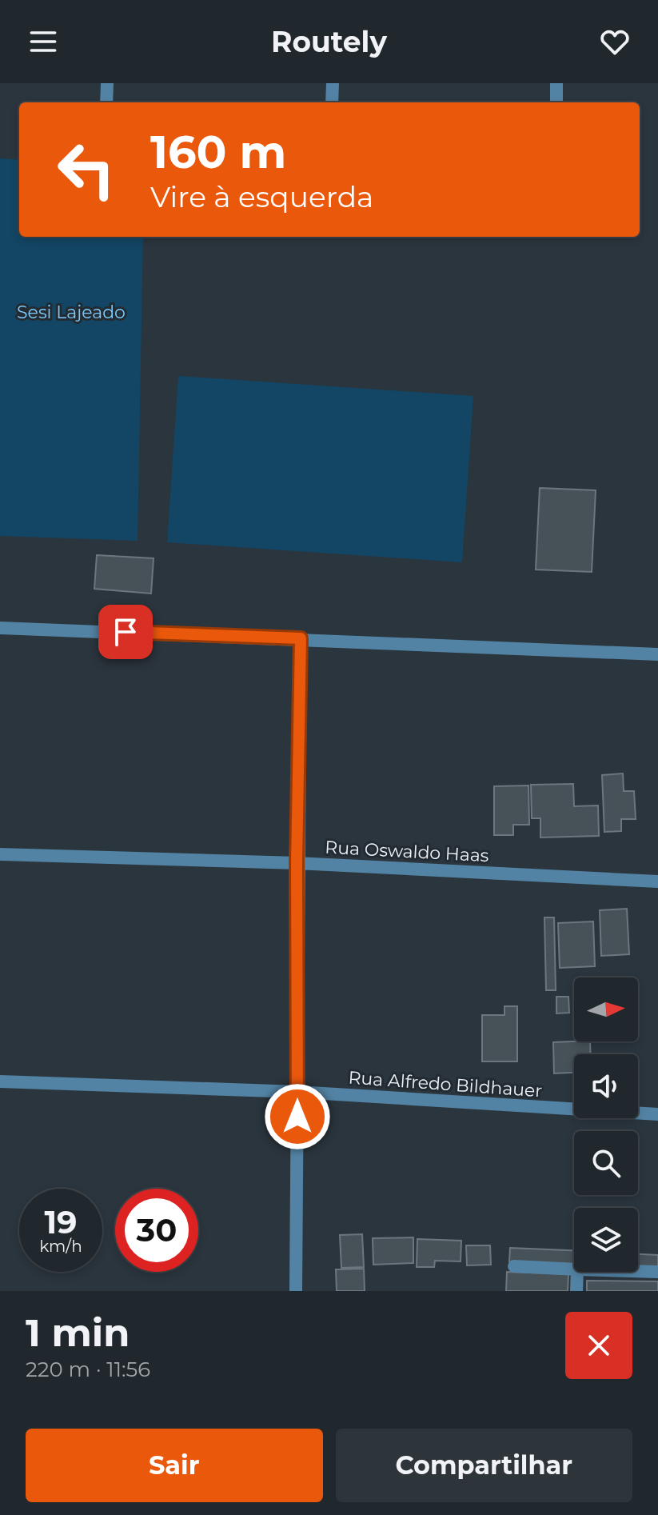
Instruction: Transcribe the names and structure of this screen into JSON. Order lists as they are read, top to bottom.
{
  "streets": {
    "street": ["Rua Oswaldo Haas", "Rua Alfredo Bildhauer"]
  },
  "parks": ["Sesi Lajeado"],
  "north": "right",
  "page": {
    "header": "Routely",
    "turn": ["160 m", "Vire à esquerda"],
    "speed": "19 km/h",
    "limit": "30",
    "heading": ["1 min", "220 m · 11:56"],
    "buttons": ["Sair", "Compartilhar"]
  }
}
